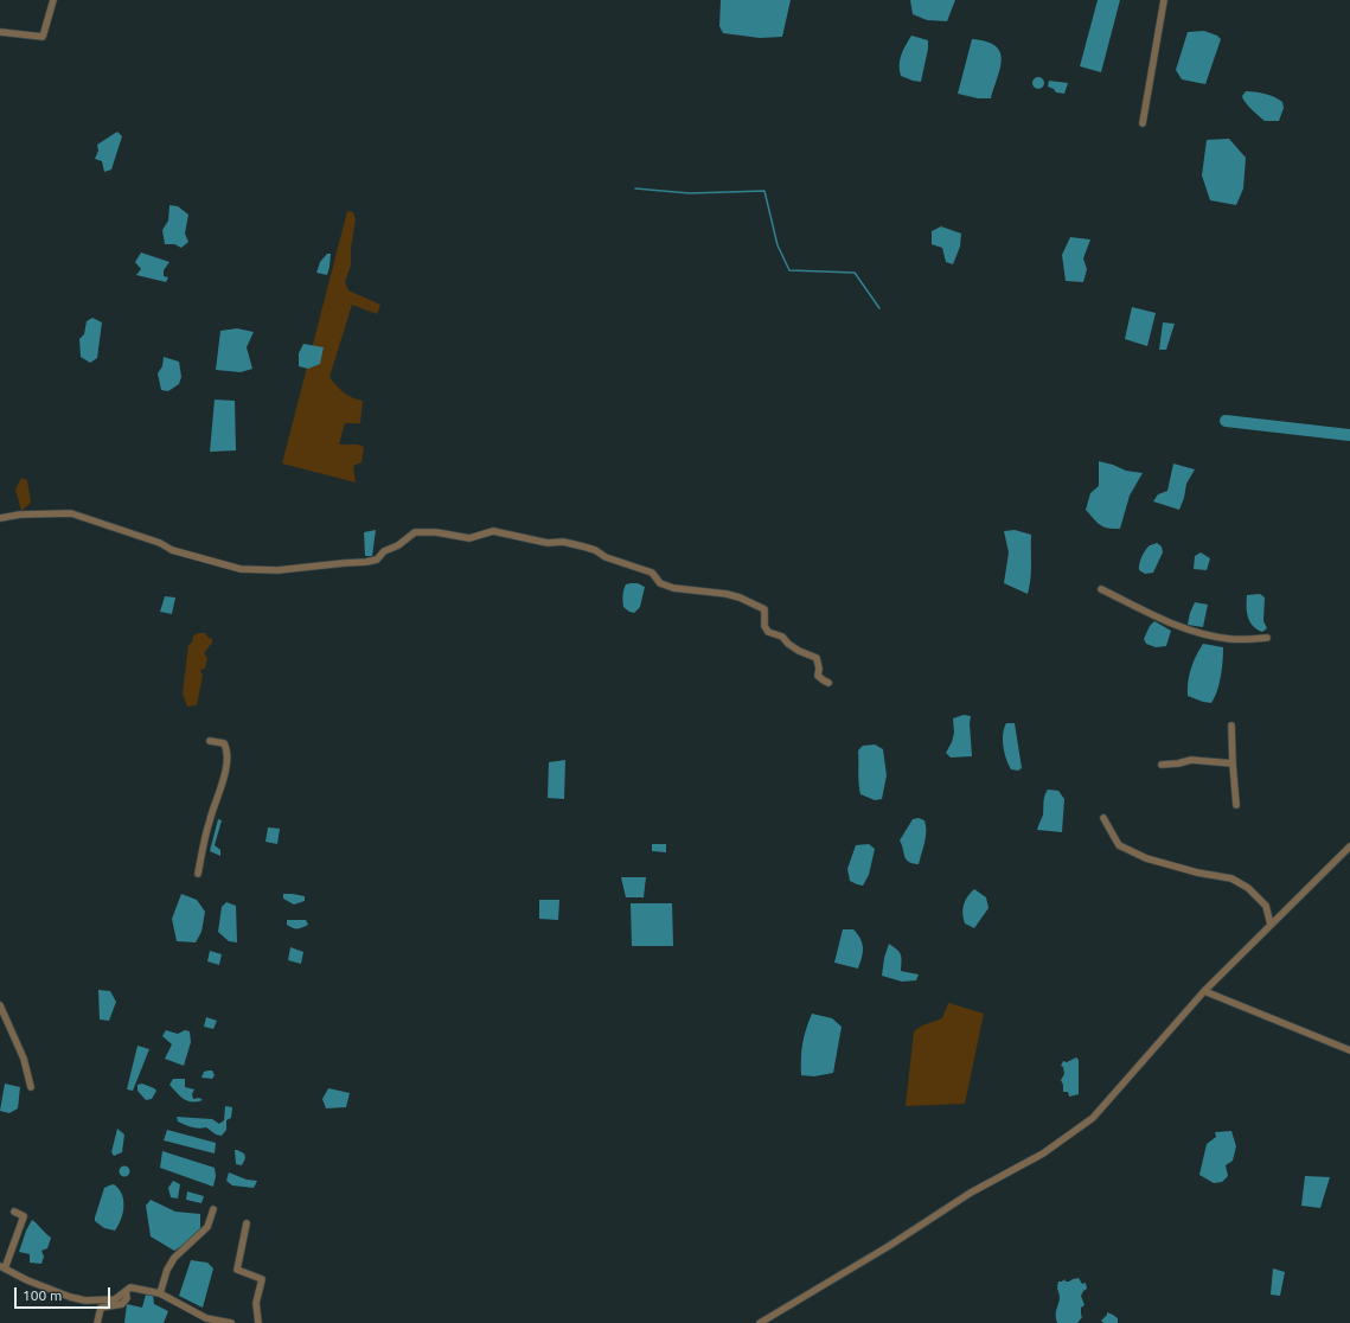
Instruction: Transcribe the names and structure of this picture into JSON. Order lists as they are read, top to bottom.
{
  "scale_bar": "100 m"
}
